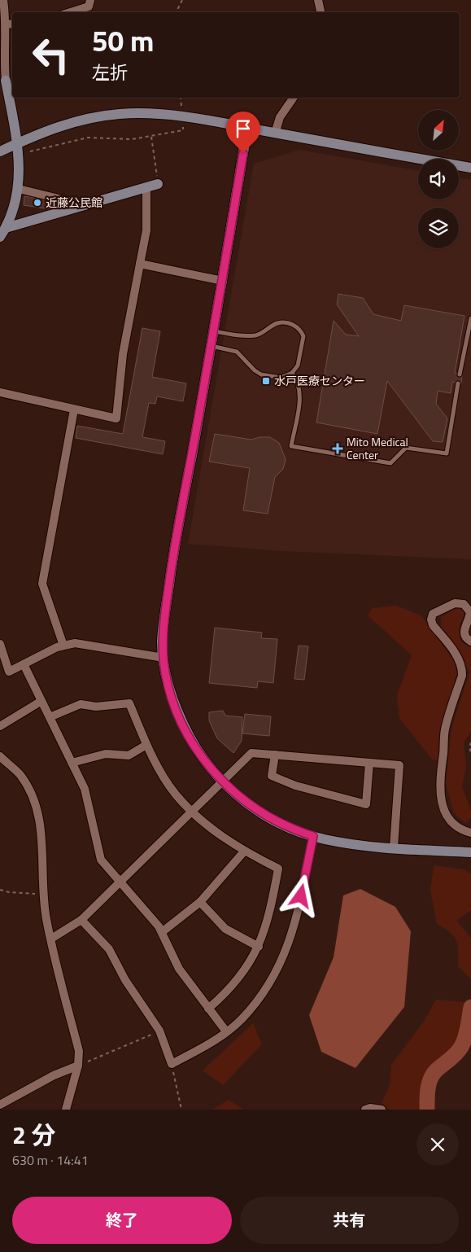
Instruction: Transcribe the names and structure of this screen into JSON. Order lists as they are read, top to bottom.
{
  "places": {
    "other": ["近藤公民館"],
    "transit": ["水戸医療センター"],
    "health": ["Mito Medical Center"]
  },
  "north": "top right",
  "page": {
    "turn": ["50 m", "左折"],
    "heading": ["2 分", "630 m · 14:41"],
    "buttons": ["終了", "共有"]
  }
}
